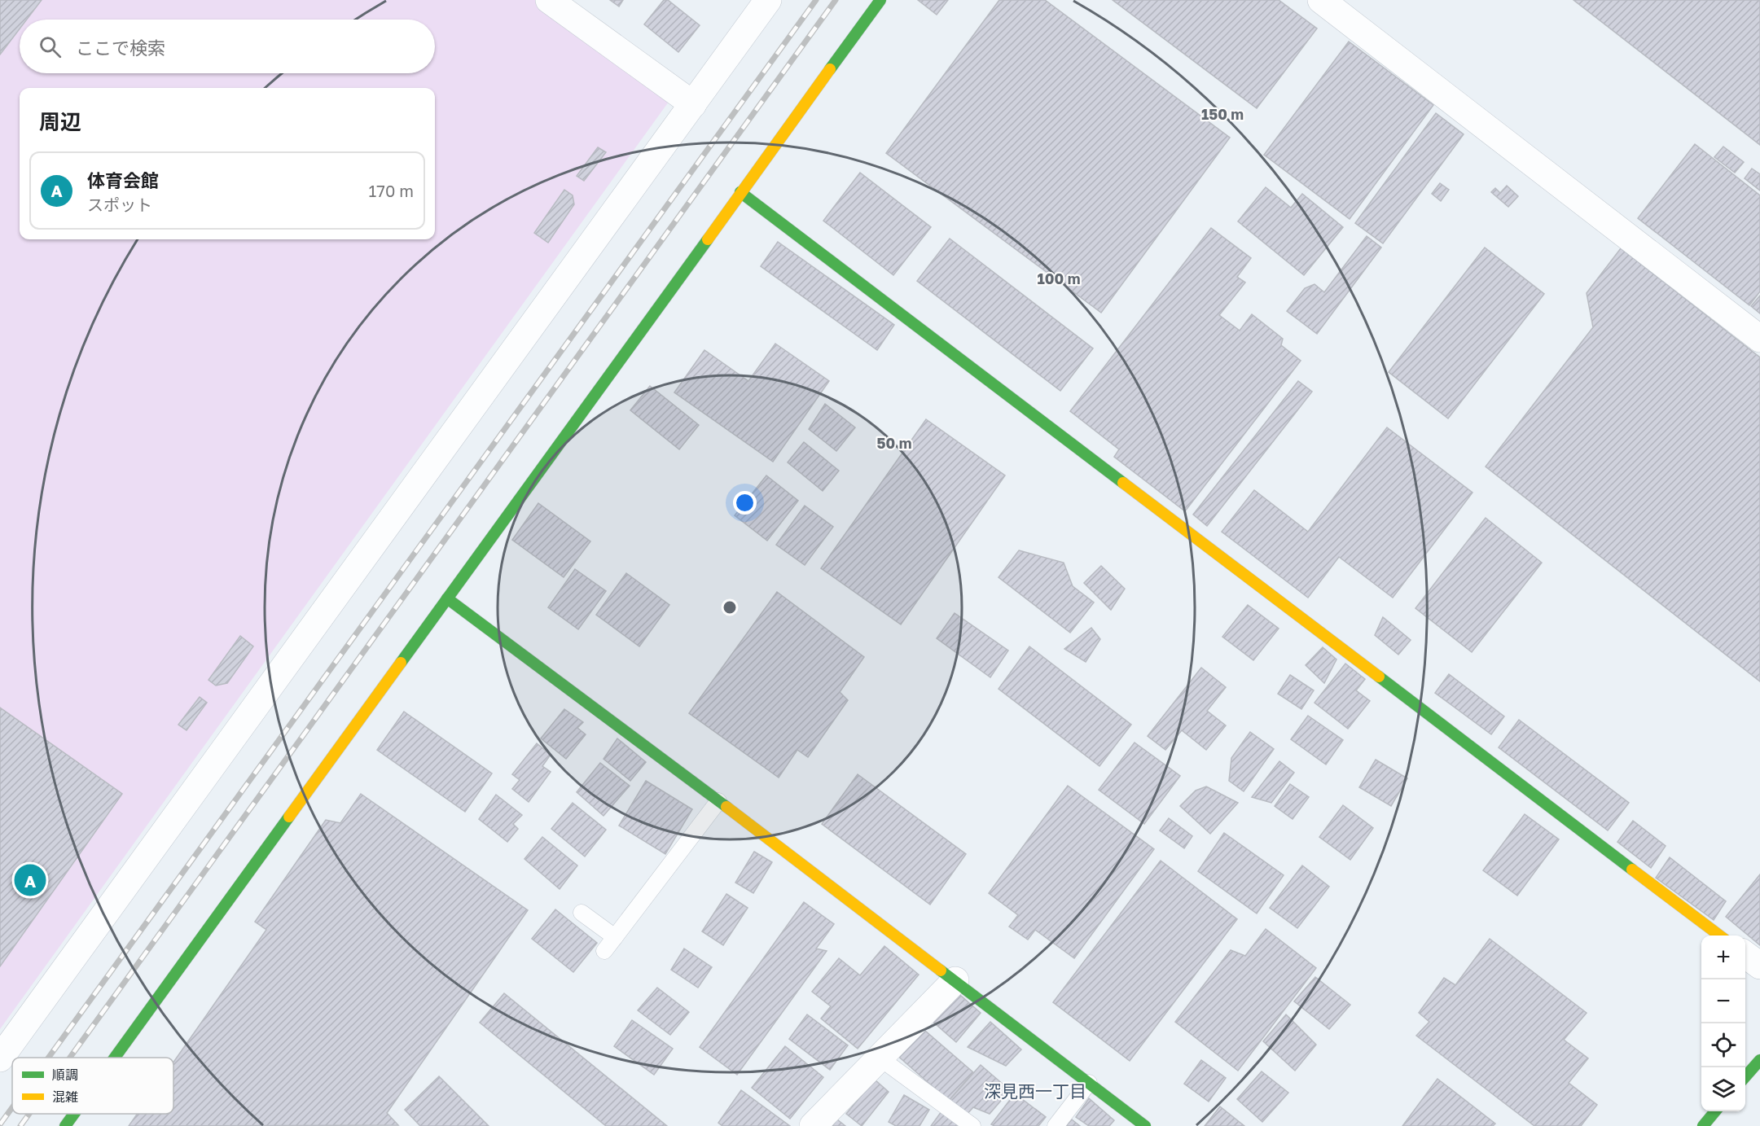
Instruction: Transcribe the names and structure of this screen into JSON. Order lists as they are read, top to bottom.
{
  "districts": ["深見西一丁目"],
  "legend": ["順調", "混雑"],
  "page": {
    "search": "ここで検索",
    "heading": "周辺",
    "list": [
      {
        "mark": "A",
        "name": "体育会館",
        "note": "スポット",
        "value": "170 m"
      }
    ],
    "pins": "A",
    "map_buttons": ["+", "−"]
  },
  "rings": ["150 m", "100 m", "50 m"]
}
